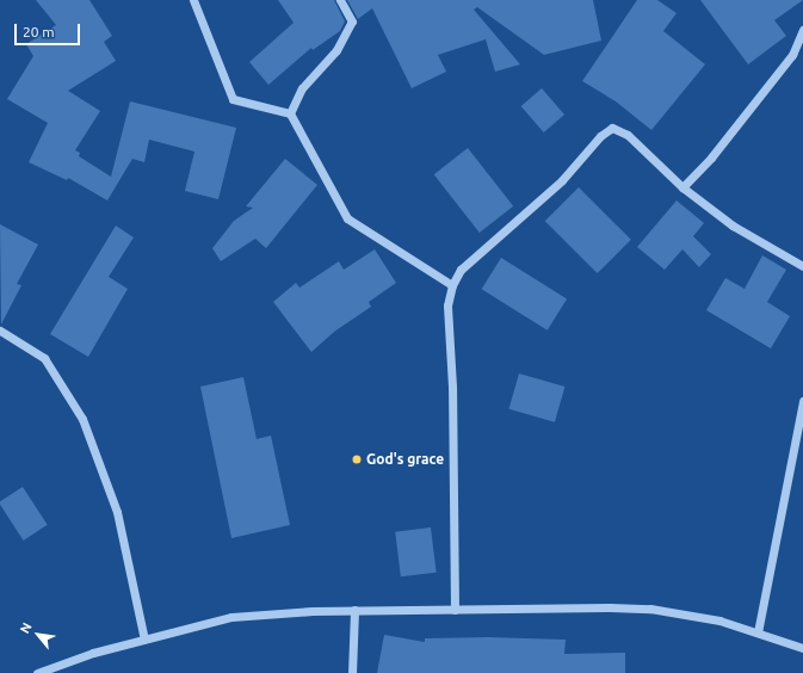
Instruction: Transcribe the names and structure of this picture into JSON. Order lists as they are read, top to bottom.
{
  "places": ["God's grace"],
  "scale_bar": "20 m",
  "north": "top left"
}
